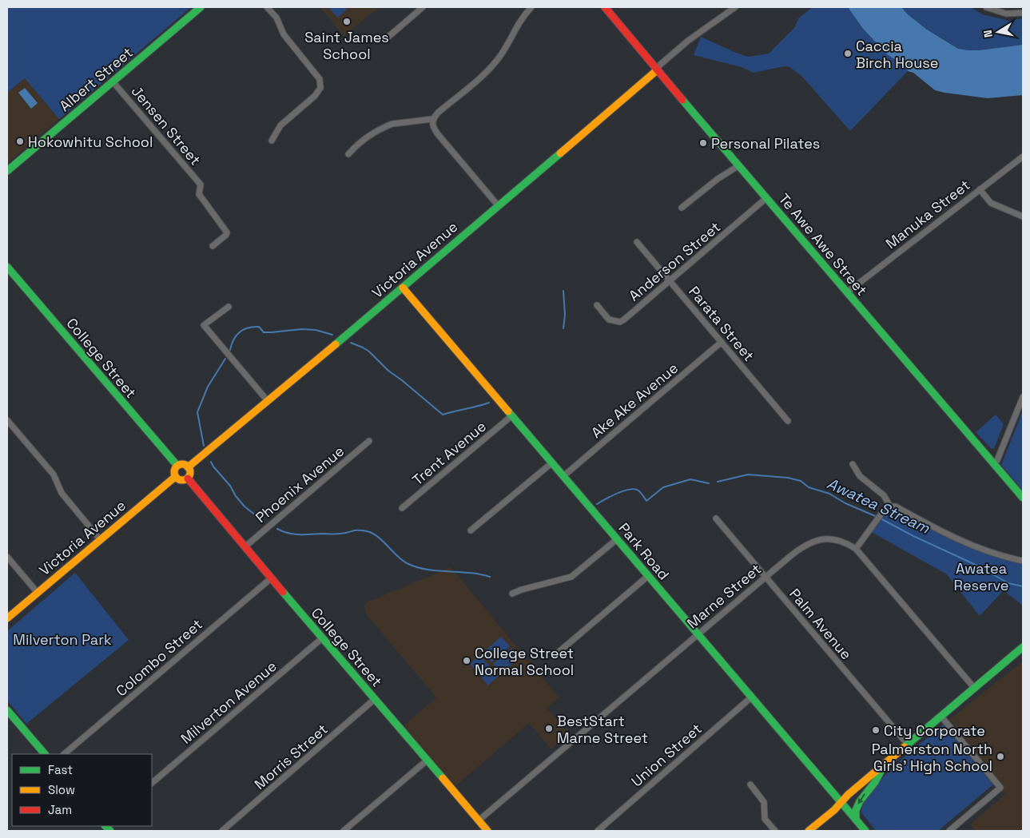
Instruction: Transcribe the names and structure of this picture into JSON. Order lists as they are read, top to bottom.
{
  "streets": {
    "street": [
      "Albert Street",
      "Jensen Street",
      "Manuka Street",
      "Te Awe Awe Street",
      "Victoria Avenue",
      "Anderson Street",
      "Parata Street",
      "College Street",
      "Ake Ake Avenue",
      "Trent Avenue",
      "Phoenix Avenue",
      "Park Road",
      "Marne Street",
      "Palm Avenue",
      "Colombo Street",
      "Milverton Avenue",
      "Union Street",
      "Morris Street"
    ]
  },
  "crossings": [
    ["Albert Street", "Jensen Street"],
    ["Manuka Street", "Te Awe Awe Street"],
    ["Te Awe Awe Street", "Victoria Avenue"],
    ["Te Awe Awe Street", "Anderson Street"],
    ["Victoria Avenue", "College Street"],
    ["Victoria Avenue", "Park Road"],
    ["Anderson Street", "Parata Street"],
    ["Parata Street", "Ake Ake Avenue"],
    ["College Street", "Phoenix Avenue"],
    ["College Street", "Marne Street"],
    ["College Street", "Colombo Street"],
    ["College Street", "Milverton Avenue"],
    ["College Street", "Morris Street"],
    ["Ake Ake Avenue", "Park Road"],
    ["Trent Avenue", "Park Road"],
    ["Park Road", "Marne Street"],
    ["Park Road", "Union Street"],
    ["Marne Street", "Palm Avenue"]
  ],
  "water": ["Awatea Stream"],
  "parks": ["Awatea Reserve", "Milverton Park"],
  "places": [
    "Saint James School",
    "Caccia Birch House",
    "Hokowhitu School",
    "Personal Pilates",
    "College Street Normal School",
    "BestStart Marne Street",
    "City Corporate",
    "Palmerston North Girls' High School"
  ],
  "legend": ["Fast", "Slow", "Jam"],
  "north": "left"
}
